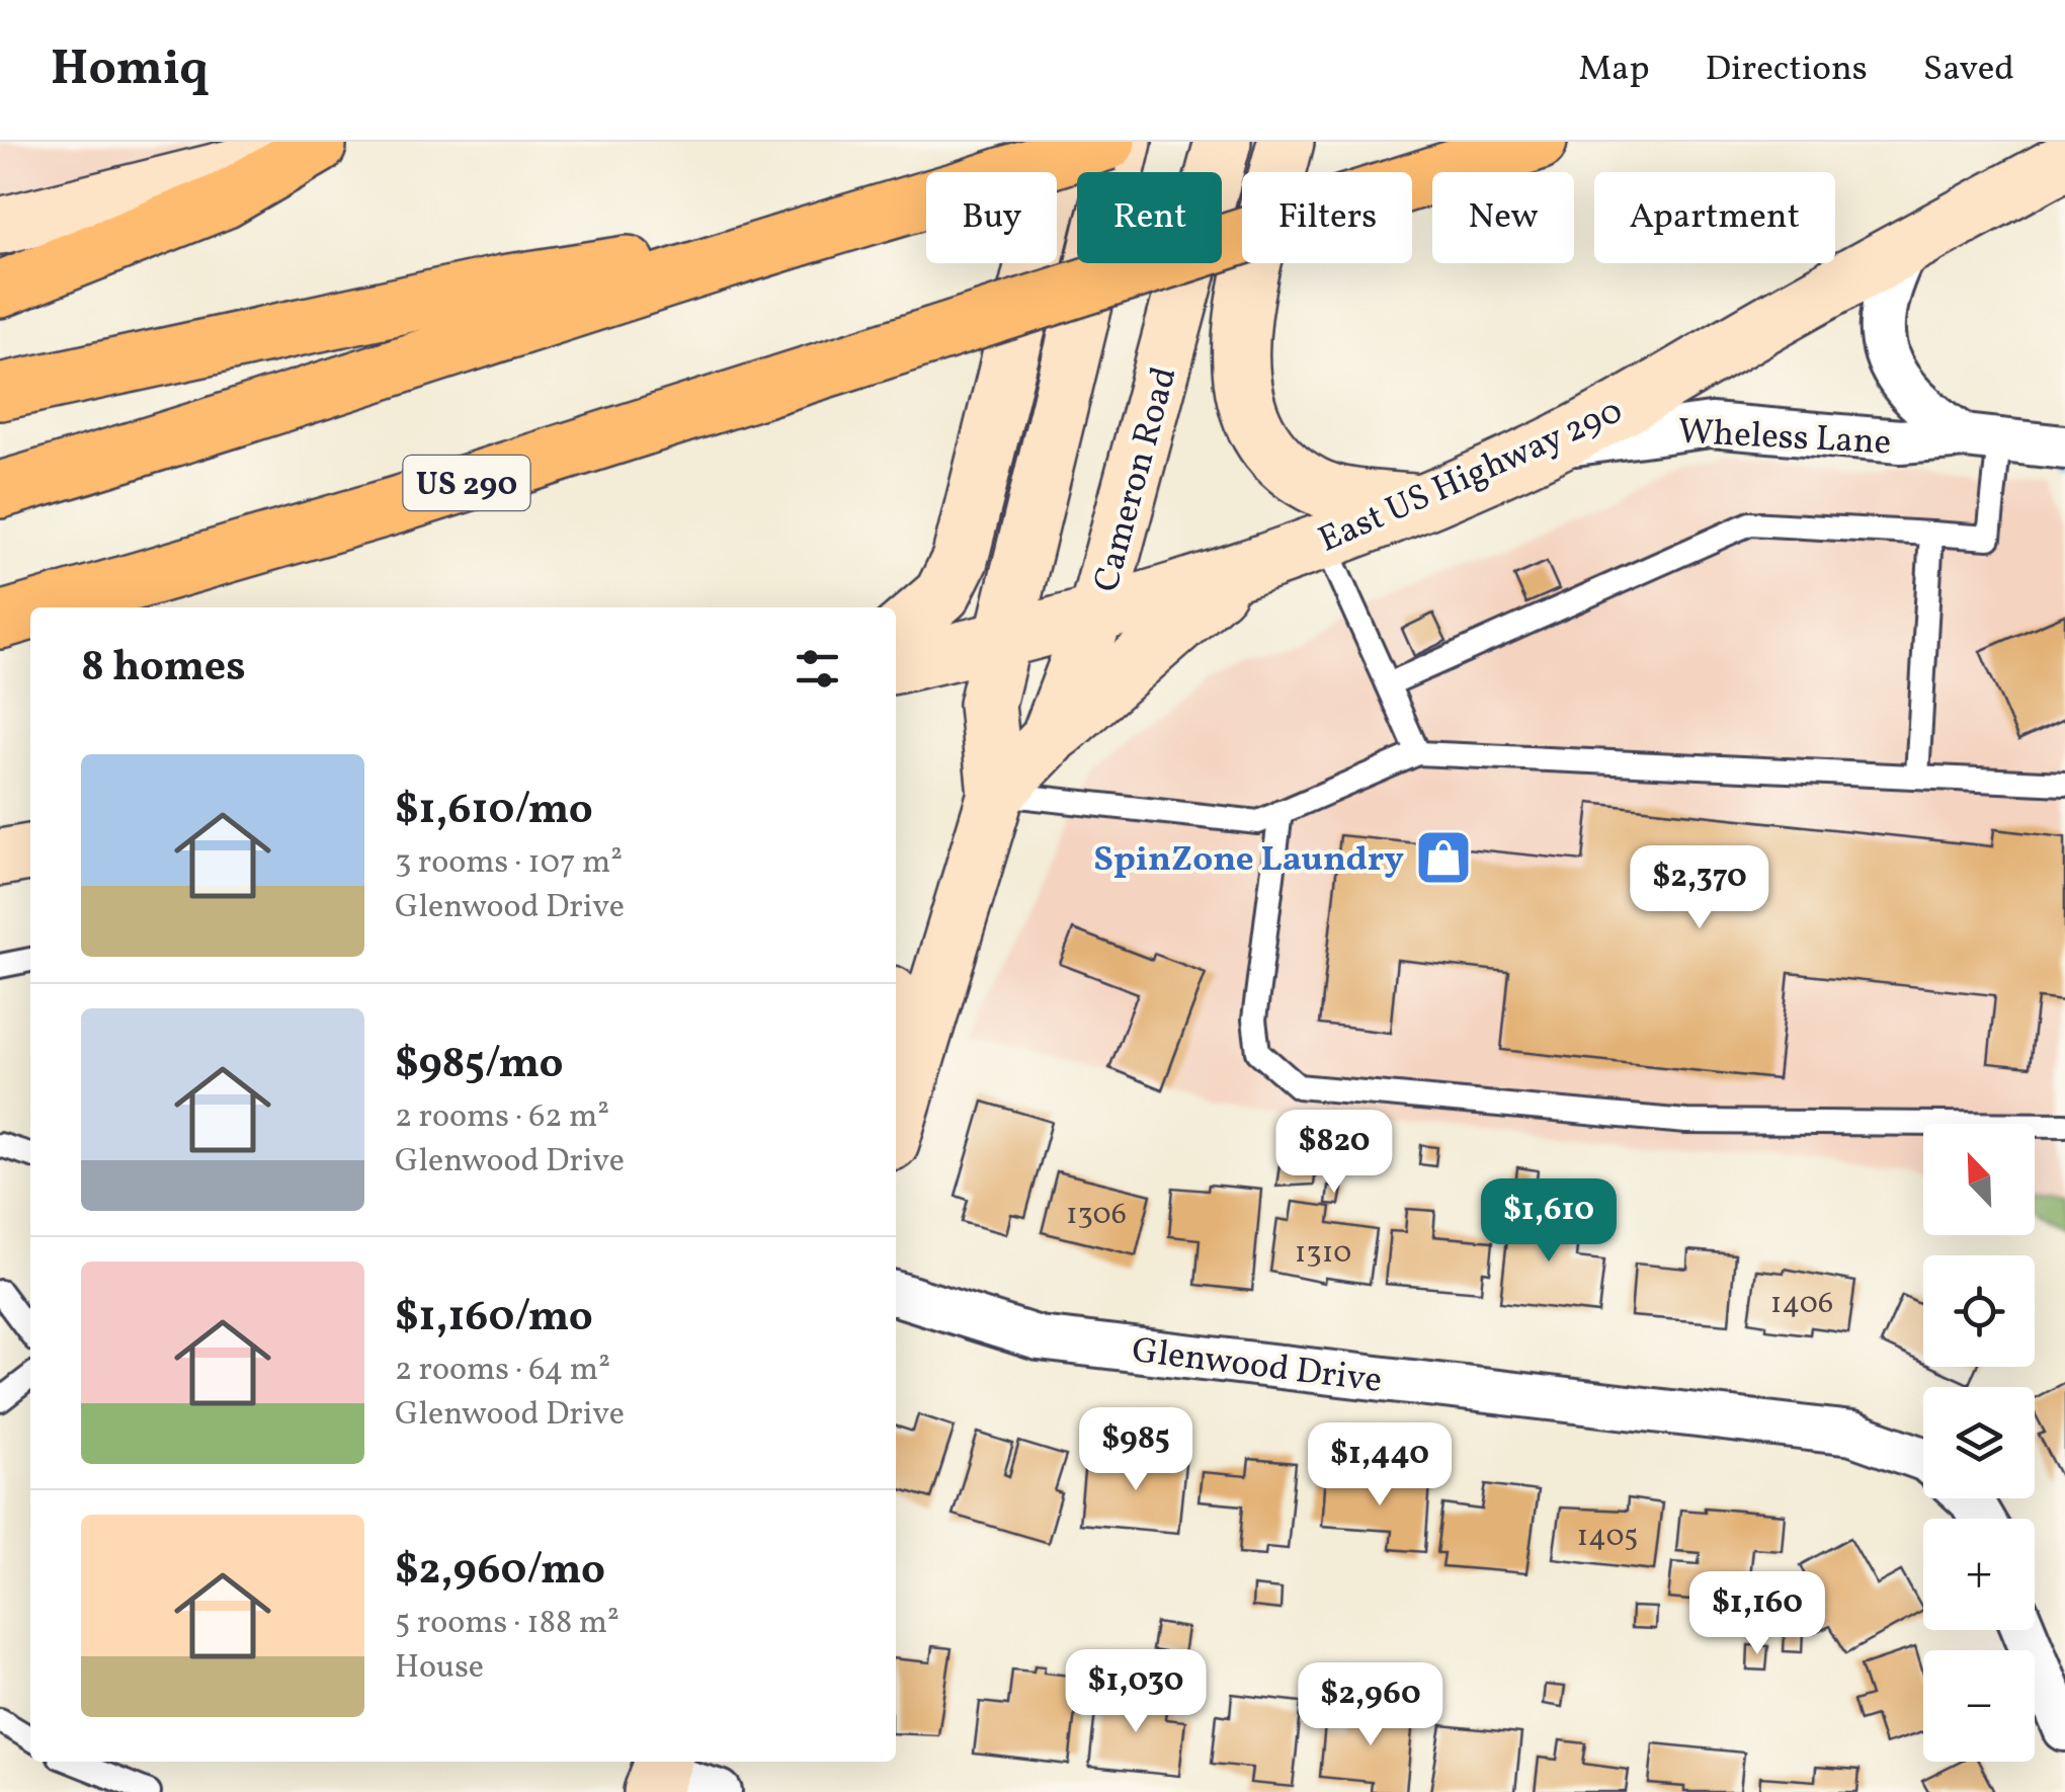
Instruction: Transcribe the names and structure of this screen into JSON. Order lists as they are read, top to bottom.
{
  "streets": {
    "highway": ["US 290"],
    "main road": ["East US Highway 290", "Cameron Road"],
    "street": ["Wheless Lane", "Glenwood Drive"]
  },
  "crossings": [
    ["Wheless Lane", "East US Highway 290"],
    ["East US Highway 290", "Cameron Road"]
  ],
  "places": {
    "shop": ["SpinZone Laundry"]
  },
  "house_numbers": [
    "1306",
    "1310",
    "1406",
    "1405"
  ],
  "north": "top left",
  "page": {
    "header": "Homiq",
    "nav": ["Map", "Directions", "Saved"],
    "chip": [
      "Buy",
      "Rent",
      "Filters",
      "New",
      "Apartment"
    ],
    "heading": "8 homes",
    "list": [
      {
        "name": "$1,610/mo",
        "note": "3 rooms · 107 m² · Glenwood Drive"
      },
      {
        "name": "$985/mo",
        "note": "2 rooms · 62 m² · Glenwood Drive"
      },
      {
        "name": "$1,160/mo",
        "note": "2 rooms · 64 m² · Glenwood Drive"
      },
      {
        "name": "$2,960/mo",
        "note": "5 rooms · 188 m² · House"
      }
    ],
    "price": [
      "$2,370",
      "$820",
      "$1,610",
      "$985",
      "$1,440",
      "$1,160",
      "$1,030",
      "$2,960"
    ],
    "map_buttons": ["+", "−"]
  }
}
